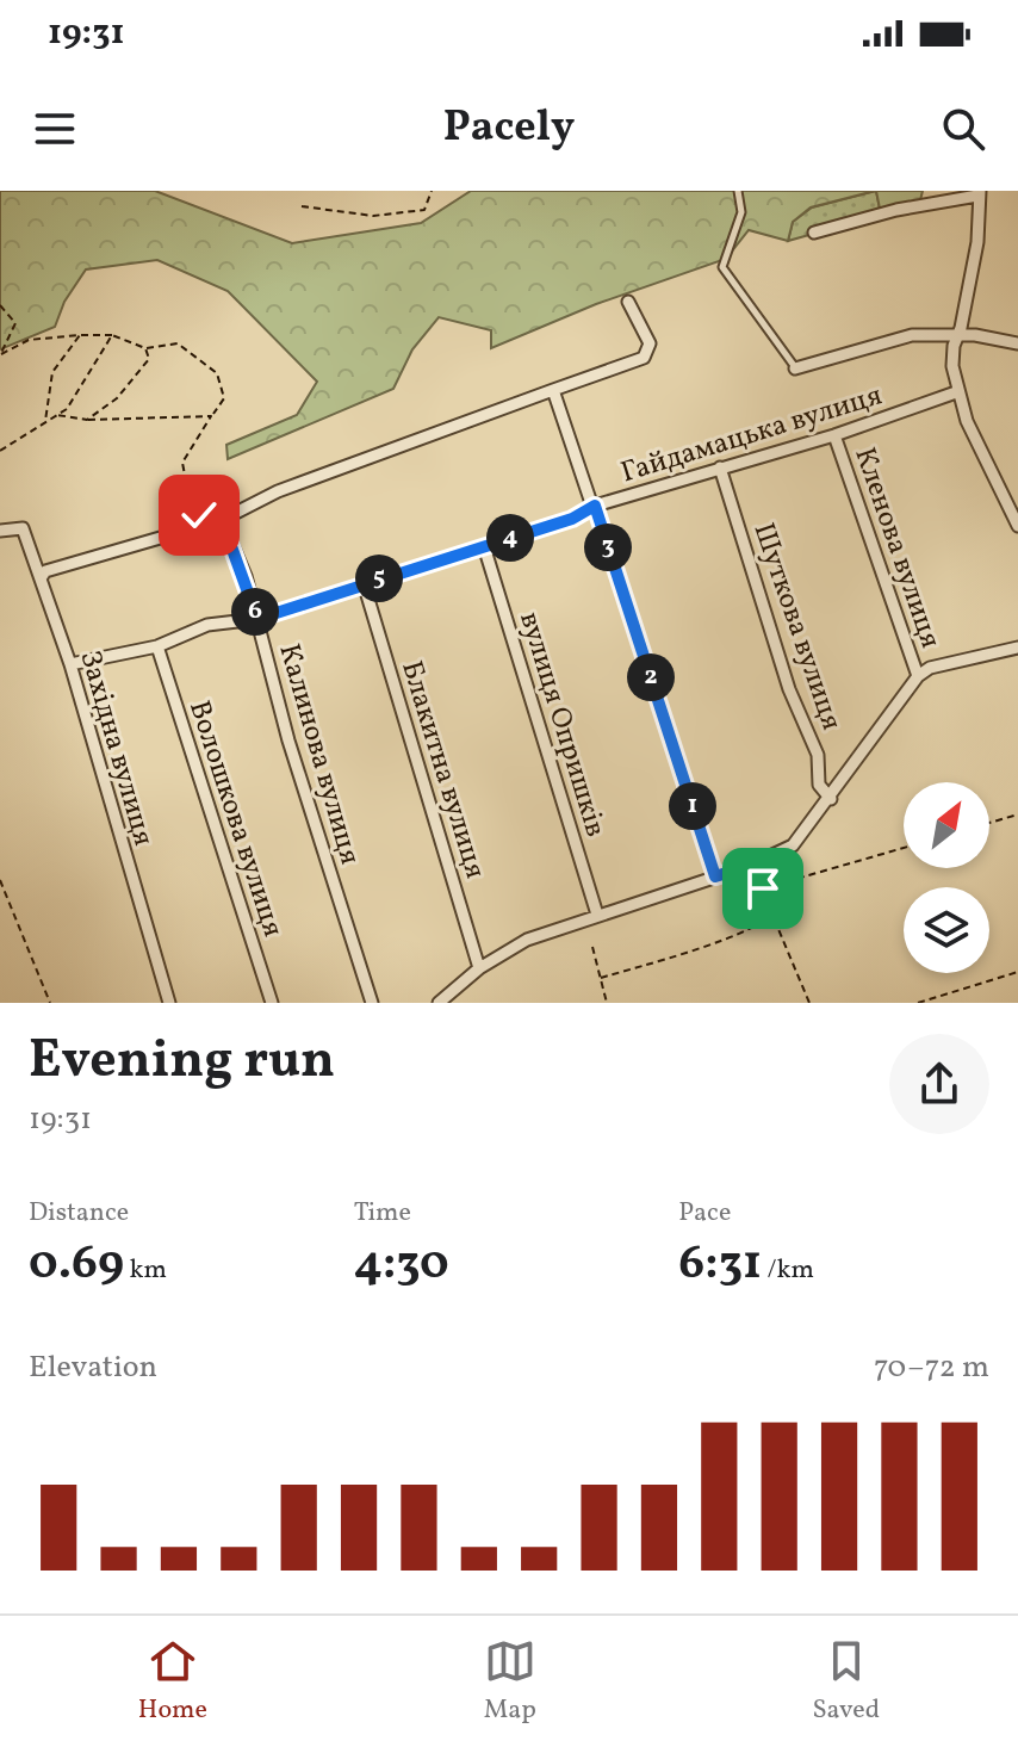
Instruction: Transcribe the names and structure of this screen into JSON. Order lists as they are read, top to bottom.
{
  "streets": {
    "street": [
      "Гайдамацька вулиця",
      "Кленова вулиця",
      "Шуткова вулиця",
      "вулиця Опришків",
      "Західна вулиця",
      "Калинова вулиця",
      "Блакитна вулиця",
      "Волошкова вулиця"
    ]
  },
  "crossings": [
    ["Гайдамацька вулиця", "Кленова вулиця"],
    ["Гайдамацька вулиця", "Шуткова вулиця"],
    ["Гайдамацька вулиця", "вулиця Опришків"],
    ["Гайдамацька вулиця", "Західна вулиця"],
    ["Гайдамацька вулиця", "Калинова вулиця"],
    ["Гайдамацька вулиця", "Блакитна вулиця"],
    ["Гайдамацька вулиця", "Волошкова вулиця"]
  ],
  "north": "top right",
  "page": {
    "status": "19:31",
    "header": "Pacely",
    "pins": [
      "4",
      "3",
      "5",
      "6",
      "2",
      "1"
    ],
    "heading": ["Evening run", "19:31"],
    "stats": [
      ["Distance", "0.69 km"],
      ["Time", "4:30"],
      ["Pace", "6:31 /km"]
    ],
    "chart": ["Elevation", "70–72 m"],
    "tabs": ["Home", "Map", "Saved"]
  }
}
